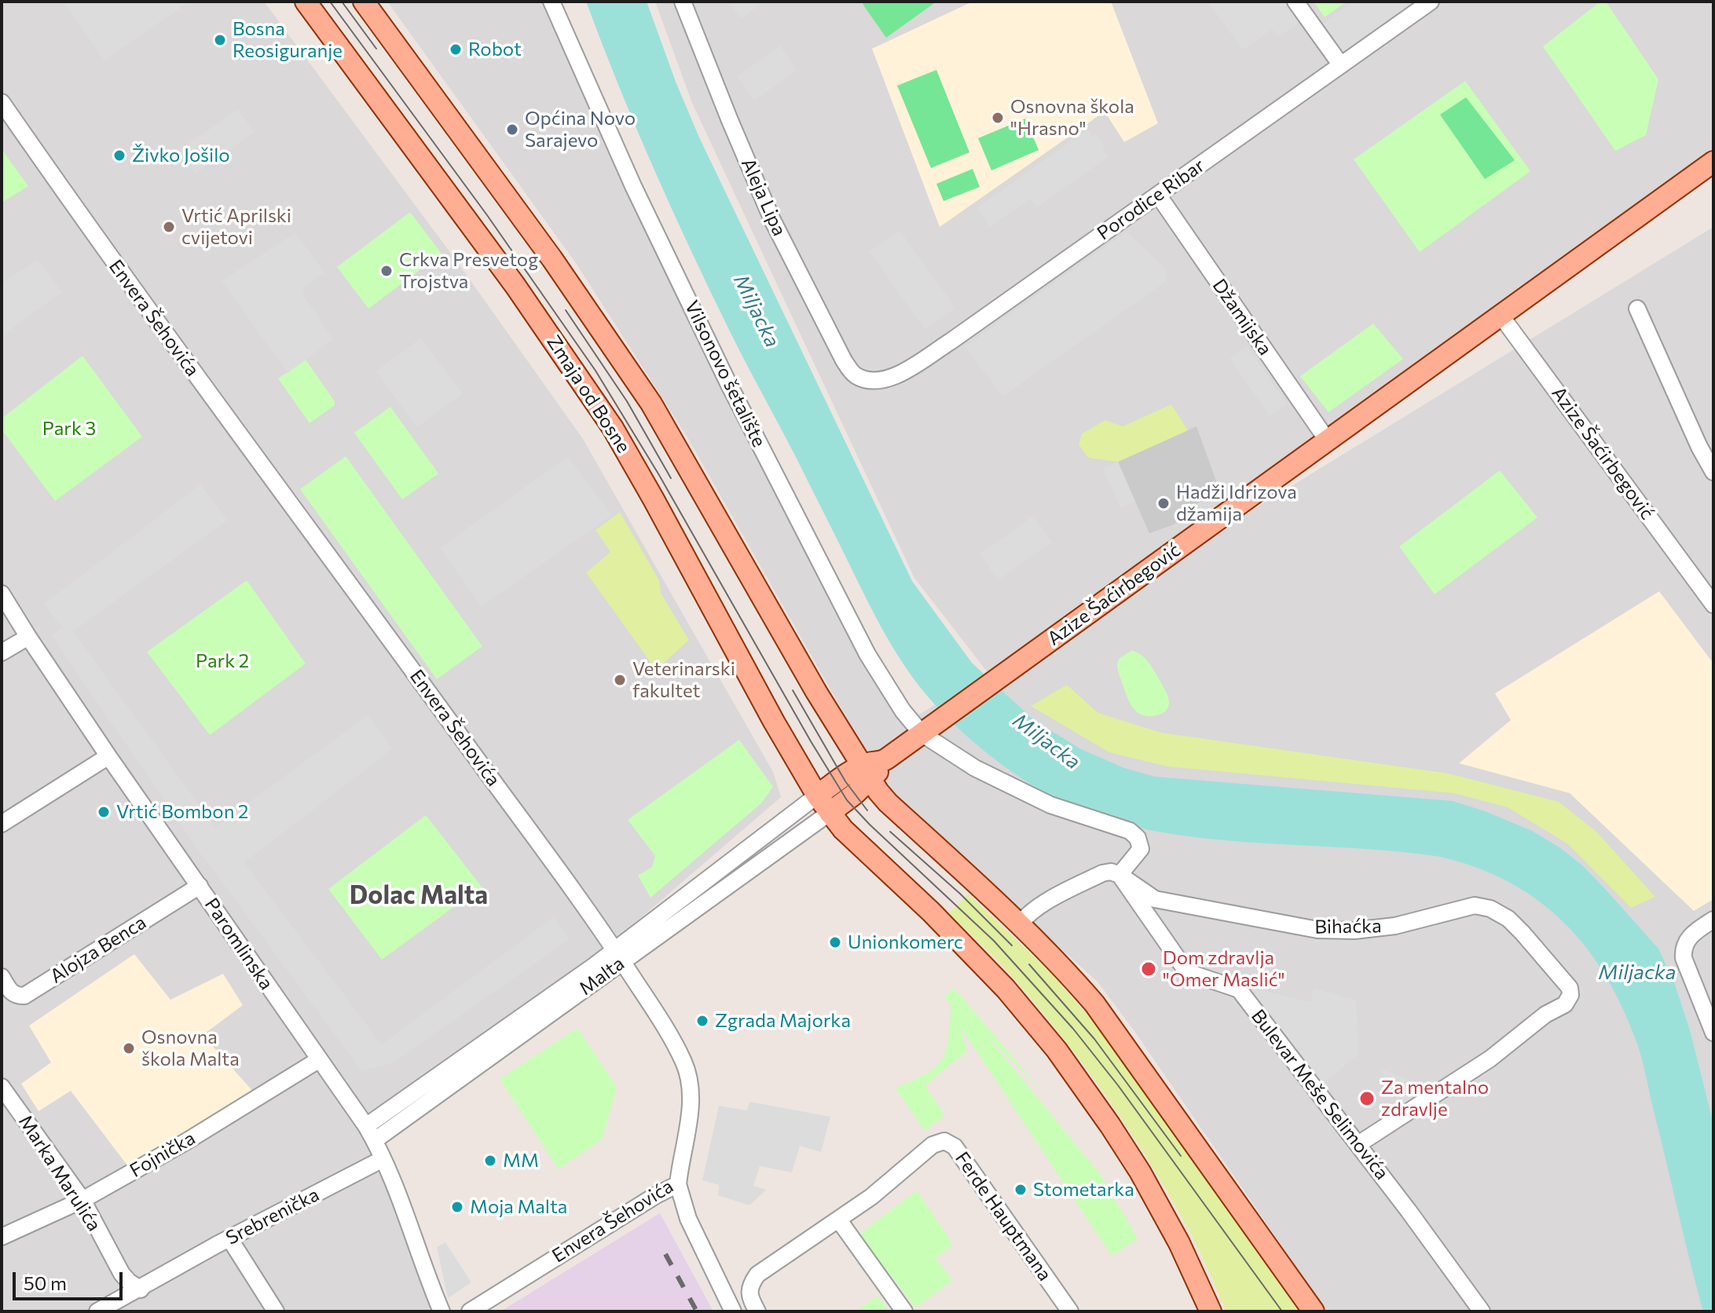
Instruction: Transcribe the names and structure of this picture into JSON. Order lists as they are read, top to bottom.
{
  "streets": {
    "main road": ["Zmaja od Bosne", "Azize Šaćirbegović"],
    "street": [
      "Aleja Lipa",
      "Porodice Ribar",
      "Džamijska",
      "Envera Šehovića",
      "Vilsonovo šetalište",
      "Bihaćka",
      "Paromlinska",
      "Alojza Benca",
      "Malta",
      "Bulevar Meše Selimovića",
      "Fojnička",
      "Marka Marulića",
      "Srebrenička",
      "Ferde Hauptmana"
    ]
  },
  "crossings": [
    ["Aleja Lipa", "Porodice Ribar"],
    ["Porodice Ribar", "Džamijska"],
    ["Džamijska", "Azize Šaćirbegović"],
    ["Envera Šehovića", "Malta"],
    ["Vilsonovo šetalište", "Azize Šaćirbegović"],
    ["Zmaja od Bosne", "Azize Šaćirbegović"],
    ["Zmaja od Bosne", "Malta"],
    ["Azize Šaćirbegović", "Malta"],
    ["Bihaćka", "Bulevar Meše Selimovića"],
    ["Paromlinska", "Alojza Benca"],
    ["Paromlinska", "Malta"],
    ["Paromlinska", "Fojnička"],
    ["Paromlinska", "Srebrenička"],
    ["Fojnička", "Marka Marulića"],
    ["Marka Marulića", "Srebrenička"]
  ],
  "districts": ["Dolac Malta"],
  "water": ["Miljacka"],
  "parks": ["Park 3", "Park 2"],
  "places": [
    "Bosna Reosiguranje",
    "Robot",
    "Osnovna škola \"Hrasno\"",
    "Općina Novo Sarajevo",
    "Živko Jošilo",
    "Vrtić Aprilski cvijetovi",
    "Crkva Presvetog Trojstva",
    "Hadži Idrizova džamija",
    "Veterinarski fakultet",
    "Vrtić Bombon 2",
    "Unionkomerc",
    "Dom zdravlja \"Omer Maslić\"",
    "Zgrada Majorka",
    "Osnovna škola Malta",
    "Za mentalno zdravlje",
    "MM",
    "Stometarka",
    "Moja Malta"
  ],
  "scale_bar": "50 m"
}
